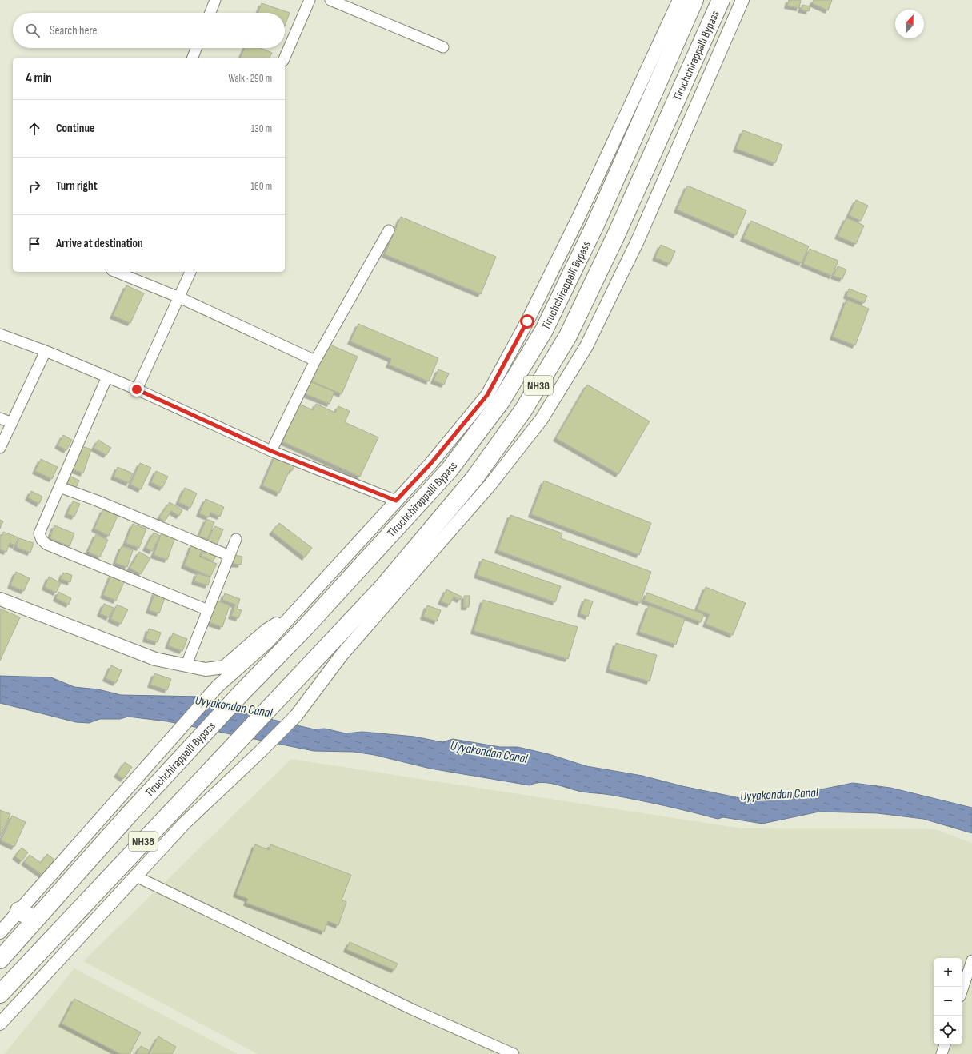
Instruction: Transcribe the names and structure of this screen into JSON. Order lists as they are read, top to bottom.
{
  "streets": {
    "highway": ["Tiruchchirappalli Bypass", "NH38"]
  },
  "crossings": [
    ["Tiruchchirappalli Bypass", "NH38"]
  ],
  "water": ["Uyyakondan Canal"],
  "north": "top",
  "page": {
    "search": "Search here",
    "heading": ["4 min", "Walk · 290 m"],
    "list": [
      ["Continue", "130 m"],
      ["Turn right", "160 m"],
      "Arrive at destination"
    ],
    "map_buttons": ["+", "−"]
  }
}
